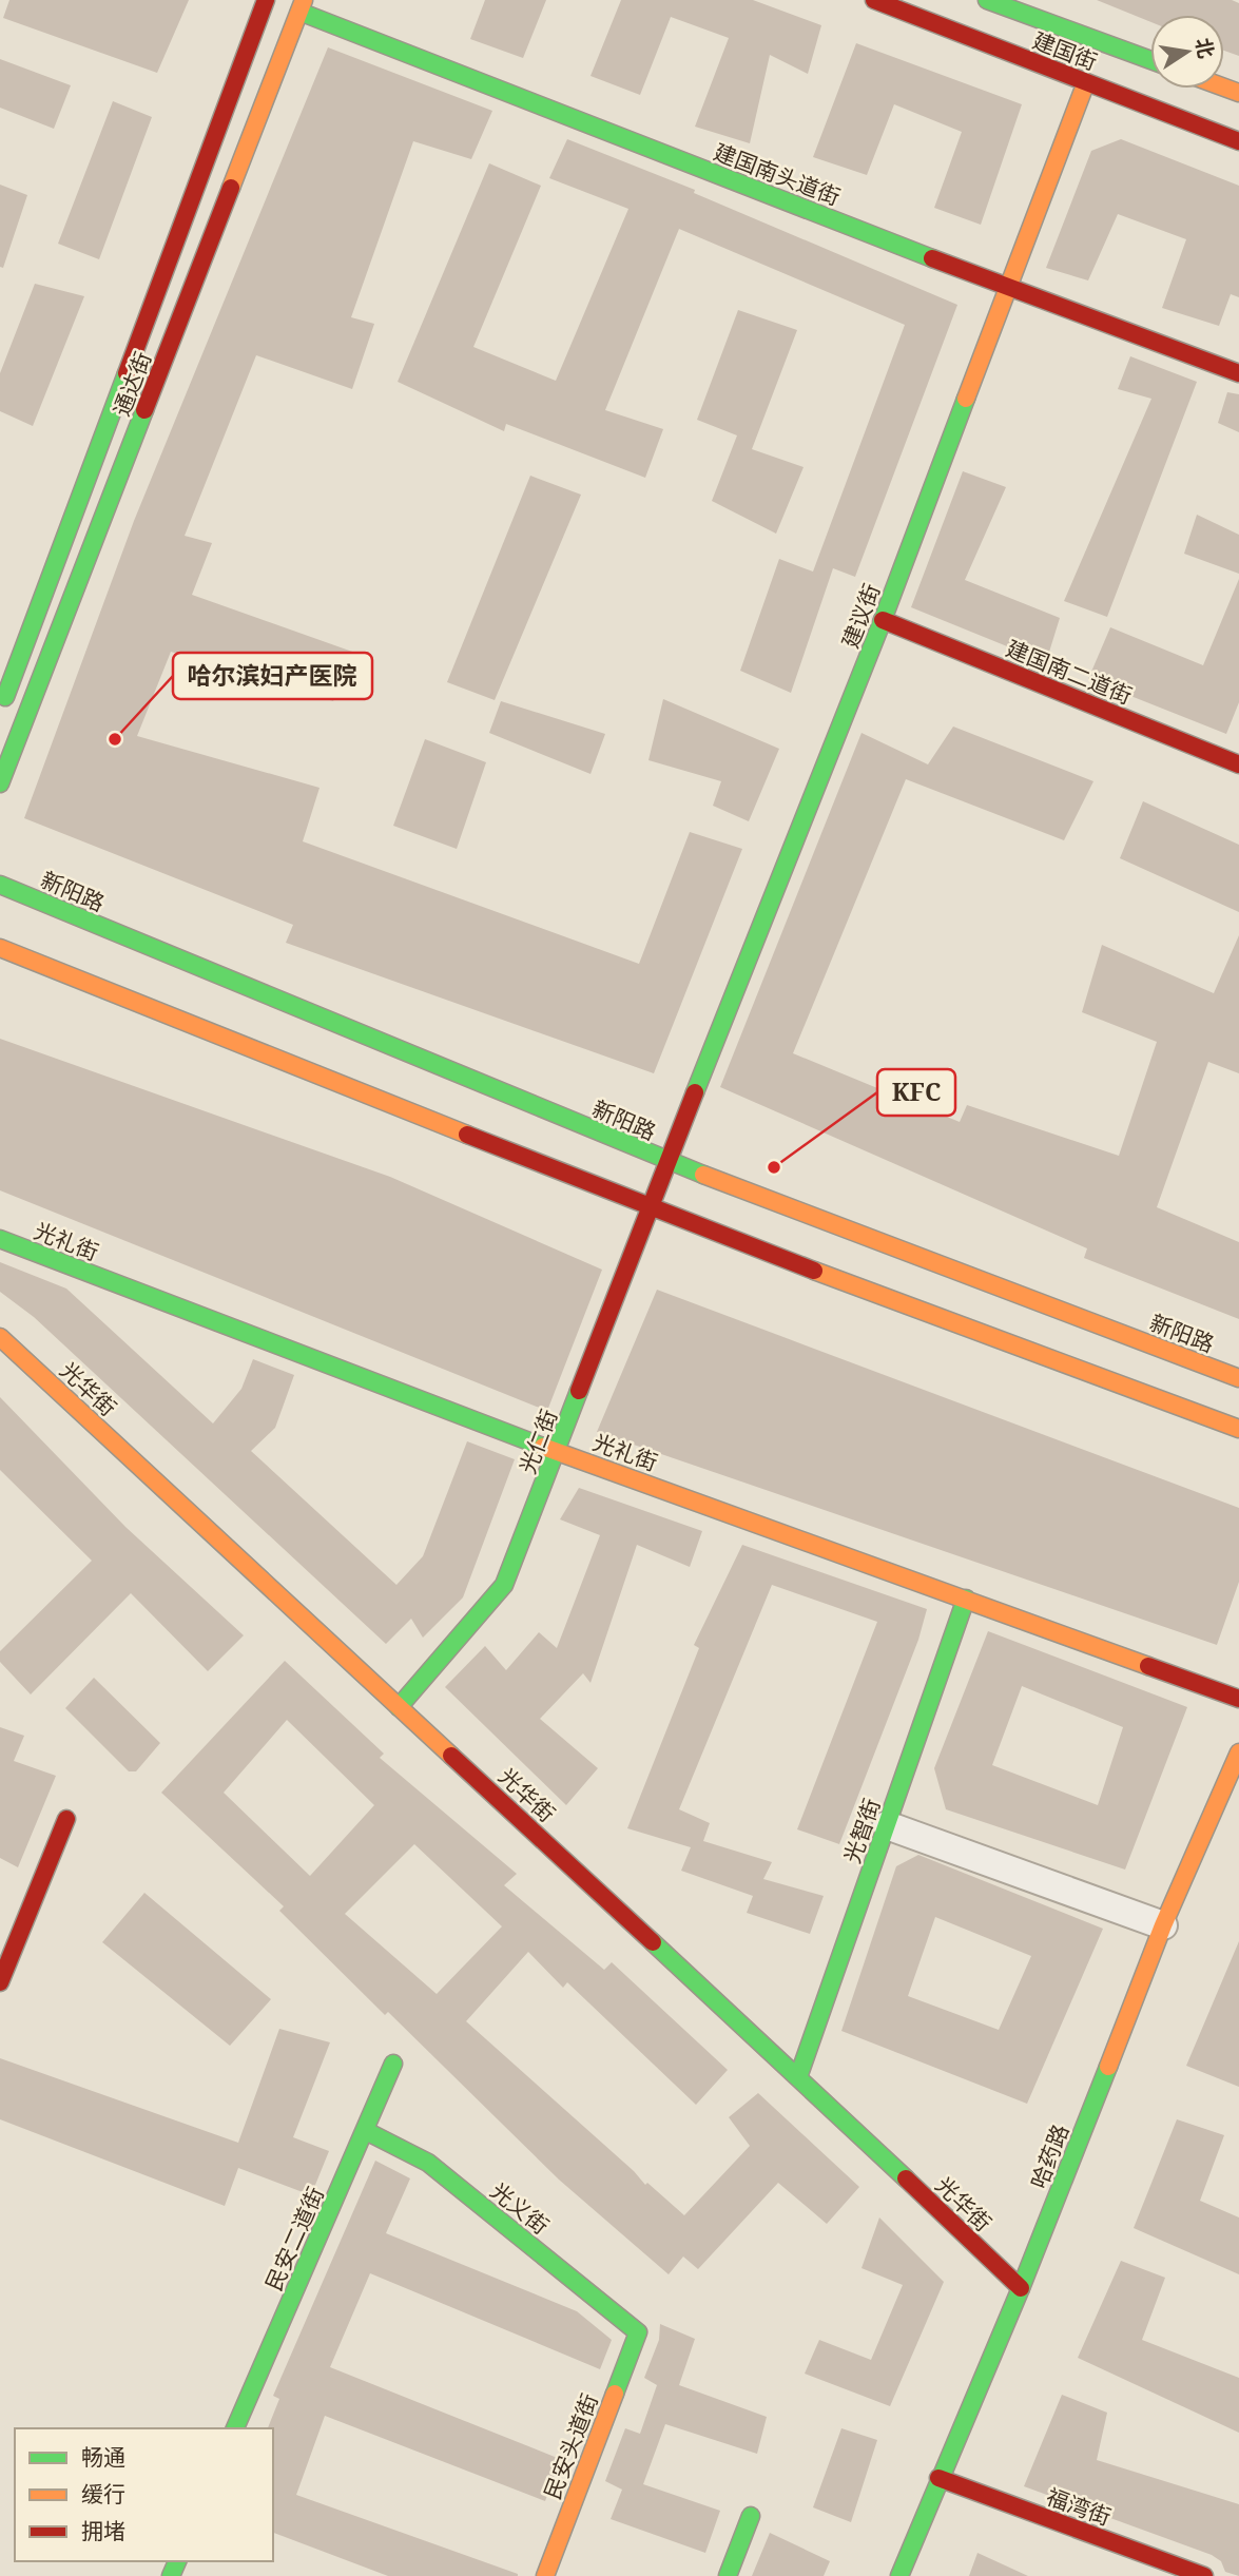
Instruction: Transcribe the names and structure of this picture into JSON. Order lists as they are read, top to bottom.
{
  "streets": {
    "street": [
      "建国街",
      "建国南头道街",
      "通达街",
      "建议街",
      "建国南二道街",
      "新阳路",
      "光礼街",
      "光华街",
      "光仁街",
      "光智街",
      "哈药路",
      "光义街",
      "民安二道街",
      "民安头道街",
      "福湾街"
    ]
  },
  "crossings": [
    ["建国街", "建议街"],
    ["建国南头道街", "通达街"],
    ["建国南头道街", "建议街"],
    ["建议街", "建国南二道街"],
    ["建议街", "新阳路"],
    ["建议街", "光仁街"],
    ["新阳路", "光仁街"],
    ["光礼街", "光仁街"],
    ["光礼街", "光智街"],
    ["光华街", "光仁街"],
    ["光华街", "光智街"],
    ["光华街", "哈药路"],
    ["哈药路", "福湾街"],
    ["光义街", "民安二道街"],
    ["光义街", "民安头道街"]
  ],
  "places": ["哈尔滨妇产医院", "KFC"],
  "legend": ["畅通", "缓行", "拥堵"],
  "north": "right"
}
